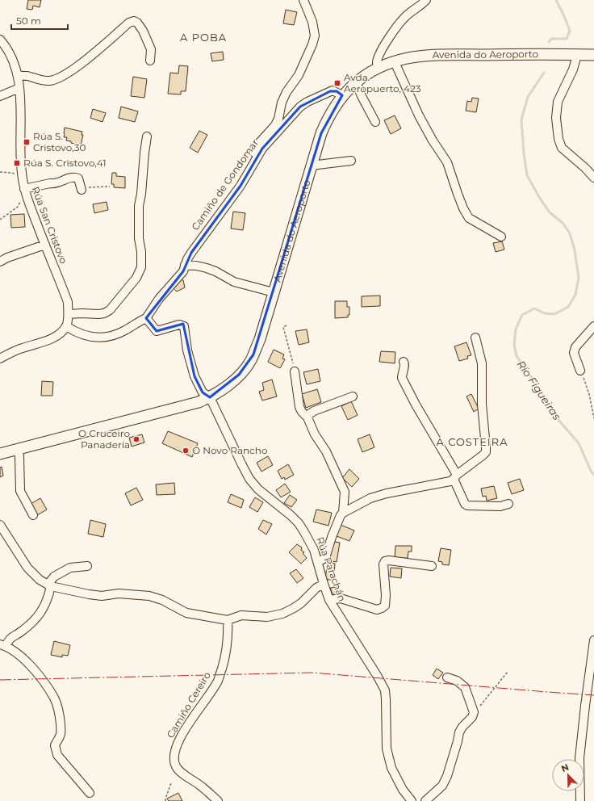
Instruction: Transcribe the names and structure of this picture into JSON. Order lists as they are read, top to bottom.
{
  "streets": {
    "main road": ["Avenida do Aeroporto"],
    "street": [
      "Camiño de Gondomar",
      "Rúa San Cristovo",
      "Rúa Parachán",
      "Camiño Cereiro"
    ]
  },
  "crossings": [
    ["Avenida do Aeroporto", "Camiño de Gondomar"],
    ["Avenida do Aeroporto", "Rúa Parachán"],
    ["Camiño de Gondomar", "Rúa San Cristovo"]
  ],
  "districts": ["A POBA", "A COSTEIRA"],
  "water": ["Río Figueiras"],
  "places": {
    "transit": ["Avda. Aeropuerto, 423", "Rúa S. Cristovo,30", "Rúa S. Cristovo,41"],
    "other": ["O Cruceiro Panadería", "O Novo Rancho"]
  },
  "scale_bar": "50 m",
  "north": "top left"
}
